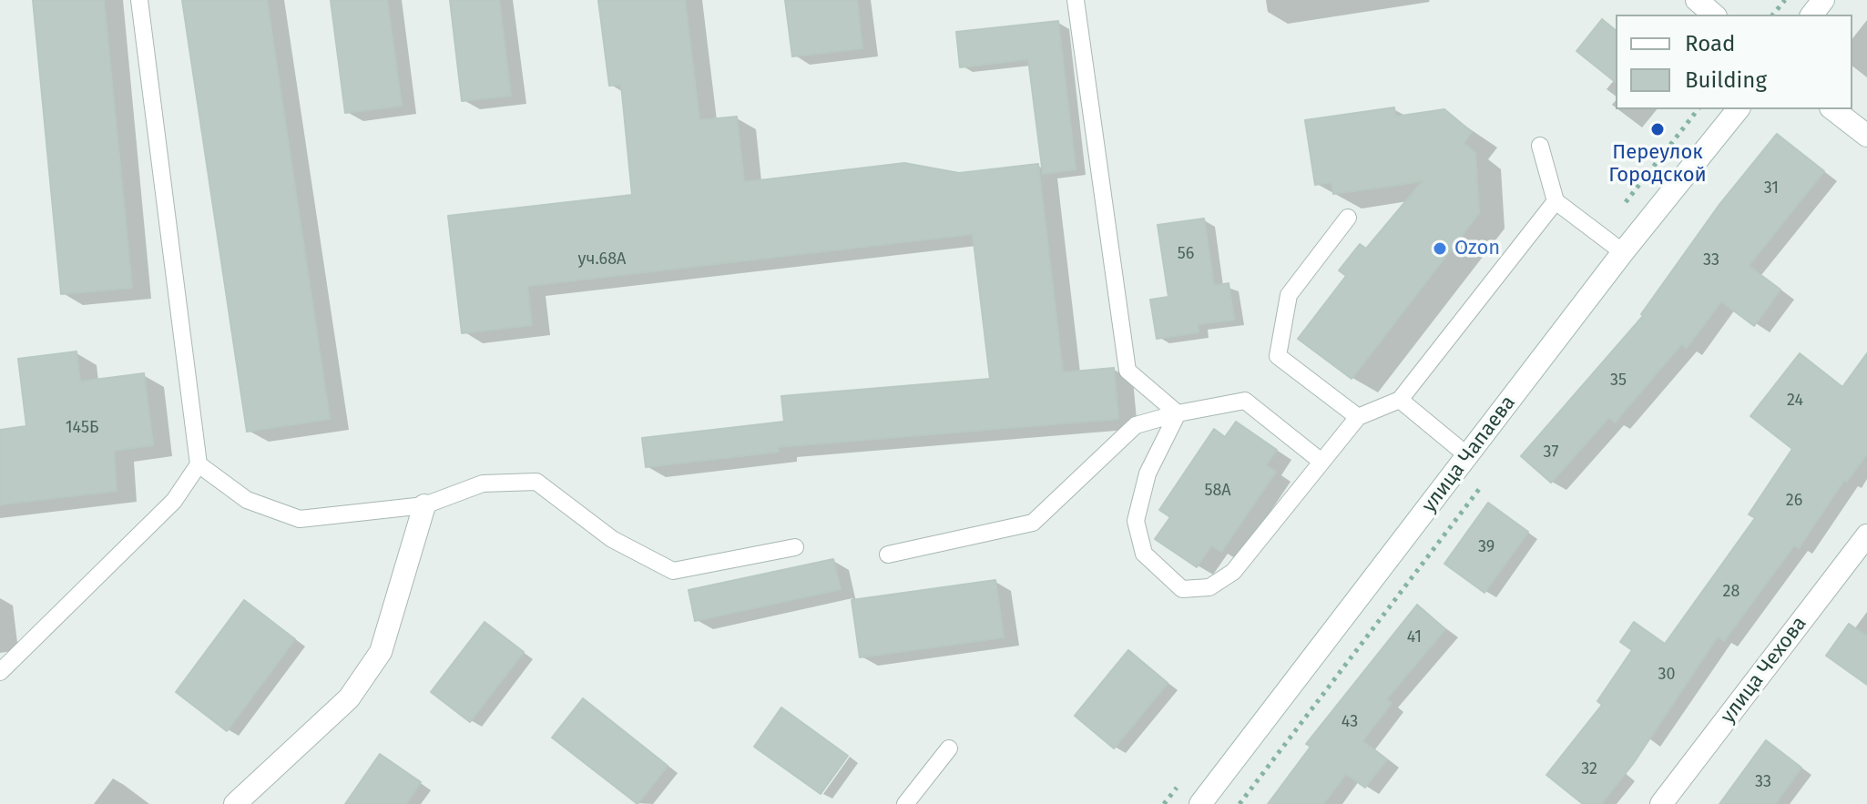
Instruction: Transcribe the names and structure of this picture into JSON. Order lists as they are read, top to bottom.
{
  "streets": {
    "street": ["улица Чапаева", "улица Чехова"]
  },
  "places": ["Переулок Городской", "Ozon"],
  "house_numbers": [
    "31",
    "56",
    "уч.68А",
    "33",
    "35",
    "24",
    "145Б",
    "37",
    "58А",
    "26",
    "39",
    "28",
    "41",
    "30",
    "43",
    "32",
    "33"
  ],
  "legend": ["Road", "Building"]
}
